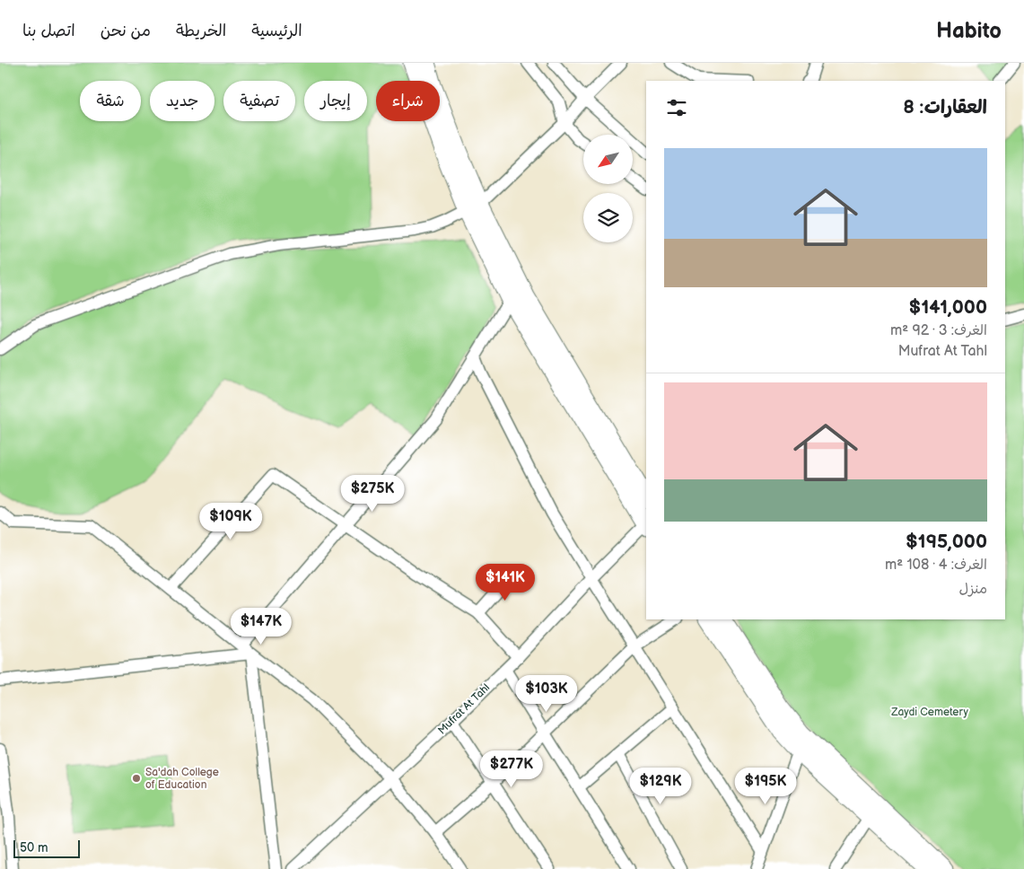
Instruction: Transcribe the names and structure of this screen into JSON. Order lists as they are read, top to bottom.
{
  "streets": {
    "street": ["Mufrat At Tahl"]
  },
  "parks": ["Zaydi Cemetery"],
  "places": ["Sa'dah College of Education"],
  "scale_bar": "50 m",
  "north": "bottom left",
  "page": {
    "header": "Habito",
    "nav": [
      "الرئيسية",
      "الخريطة",
      "من نحن",
      "اتصل بنا"
    ],
    "chip": [
      "شراء",
      "إيجار",
      "تصفية",
      "جديد",
      "شقة"
    ],
    "heading": "العقارات: 8",
    "list": [
      {
        "name": "$141,000",
        "note": "الغرف: 3 · 92 m² · Mufrat At Tahl"
      },
      {
        "name": "$195,000",
        "note": "الغرف: 4 · 108 m² · منزل"
      }
    ],
    "price": [
      "$275K",
      "$109K",
      "$141K",
      "$147K",
      "$103K",
      "$277K",
      "$129K",
      "$195K"
    ],
    "scale": "50 m"
  }
}
